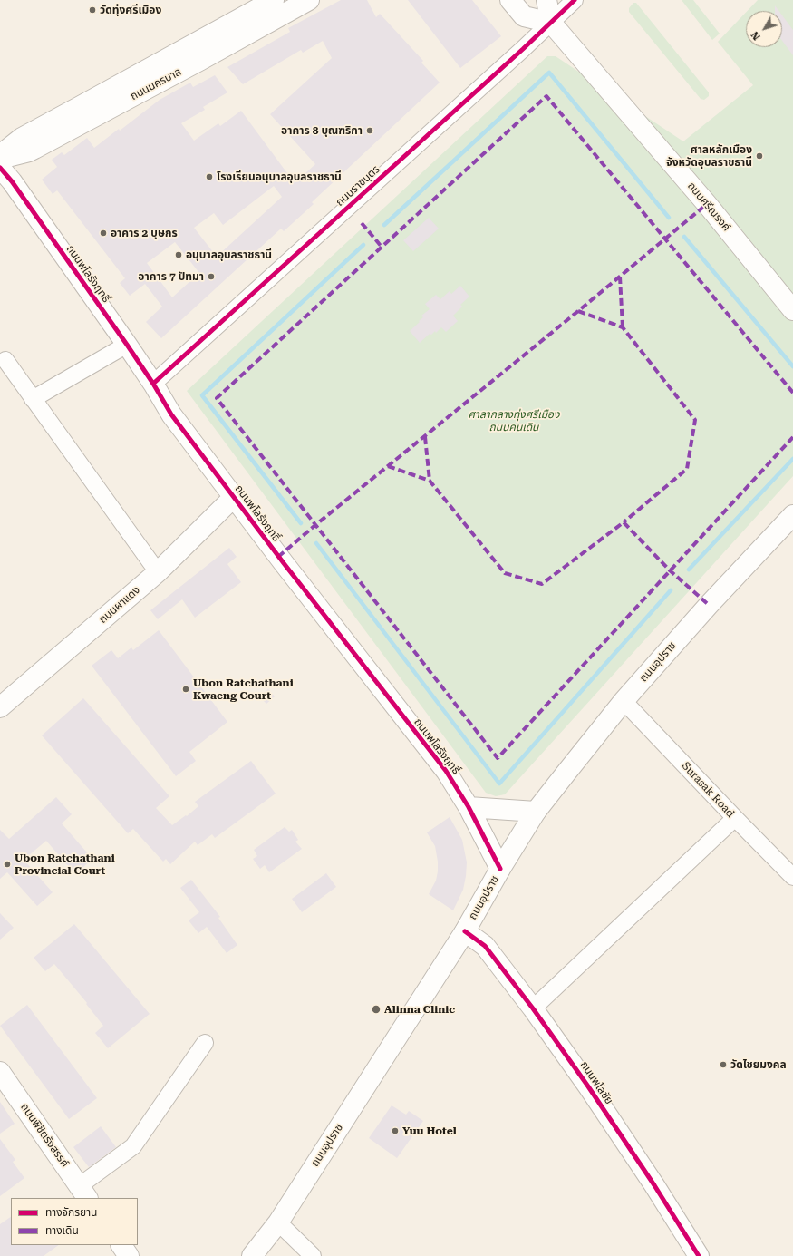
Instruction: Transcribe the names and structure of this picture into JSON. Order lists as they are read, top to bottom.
{
  "streets": {
    "street": [
      "ถนนนครบาล",
      "ถนนราชบุตร",
      "ถนนศรีณรงค์",
      "ถนนพโลรังฤทธิ์",
      "ถนนผาแดง",
      "ถนนอุปราช",
      "Surasak Road",
      "ถนนพโลชัย",
      "ถนนพิชิตรังสรรค์"
    ]
  },
  "crossings": [
    ["ถนนราชบุตร", "ถนนศรีณรงค์"],
    ["ถนนราชบุตร", "ถนนพโลรังฤทธิ์"],
    ["ถนนพโลรังฤทธิ์", "ถนนผาแดง"],
    ["ถนนพโลรังฤทธิ์", "ถนนอุปราช"],
    ["ถนนอุปราช", "Surasak Road"],
    ["ถนนอุปราช", "ถนนพโลชัย"]
  ],
  "parks": ["ศาลากลางทุ่งศรีเมือง ถนนคนเดิน"],
  "places": [
    "วัดทุ่งศรีเมือง",
    "อาคาร 8 บุณฑริกา",
    "ศาลหลักเมือง จังหวัดอุบลราชธานี",
    "โรงเรียนอนุบาลอุบลราชธานี",
    "อาคาร 2 บุษกร",
    "อนุบาลอุบลราชธานี",
    "อาคาร 7 ปัทมา",
    "Ubon Ratchathani Kwaeng Court",
    "Ubon Ratchathani Provincial Court",
    "Alinna Clinic",
    "วัดไชยมงคล",
    "Yuu Hotel"
  ],
  "legend": ["ทางจักรยาน", "ทางเดิน"],
  "north": "bottom left"
}
